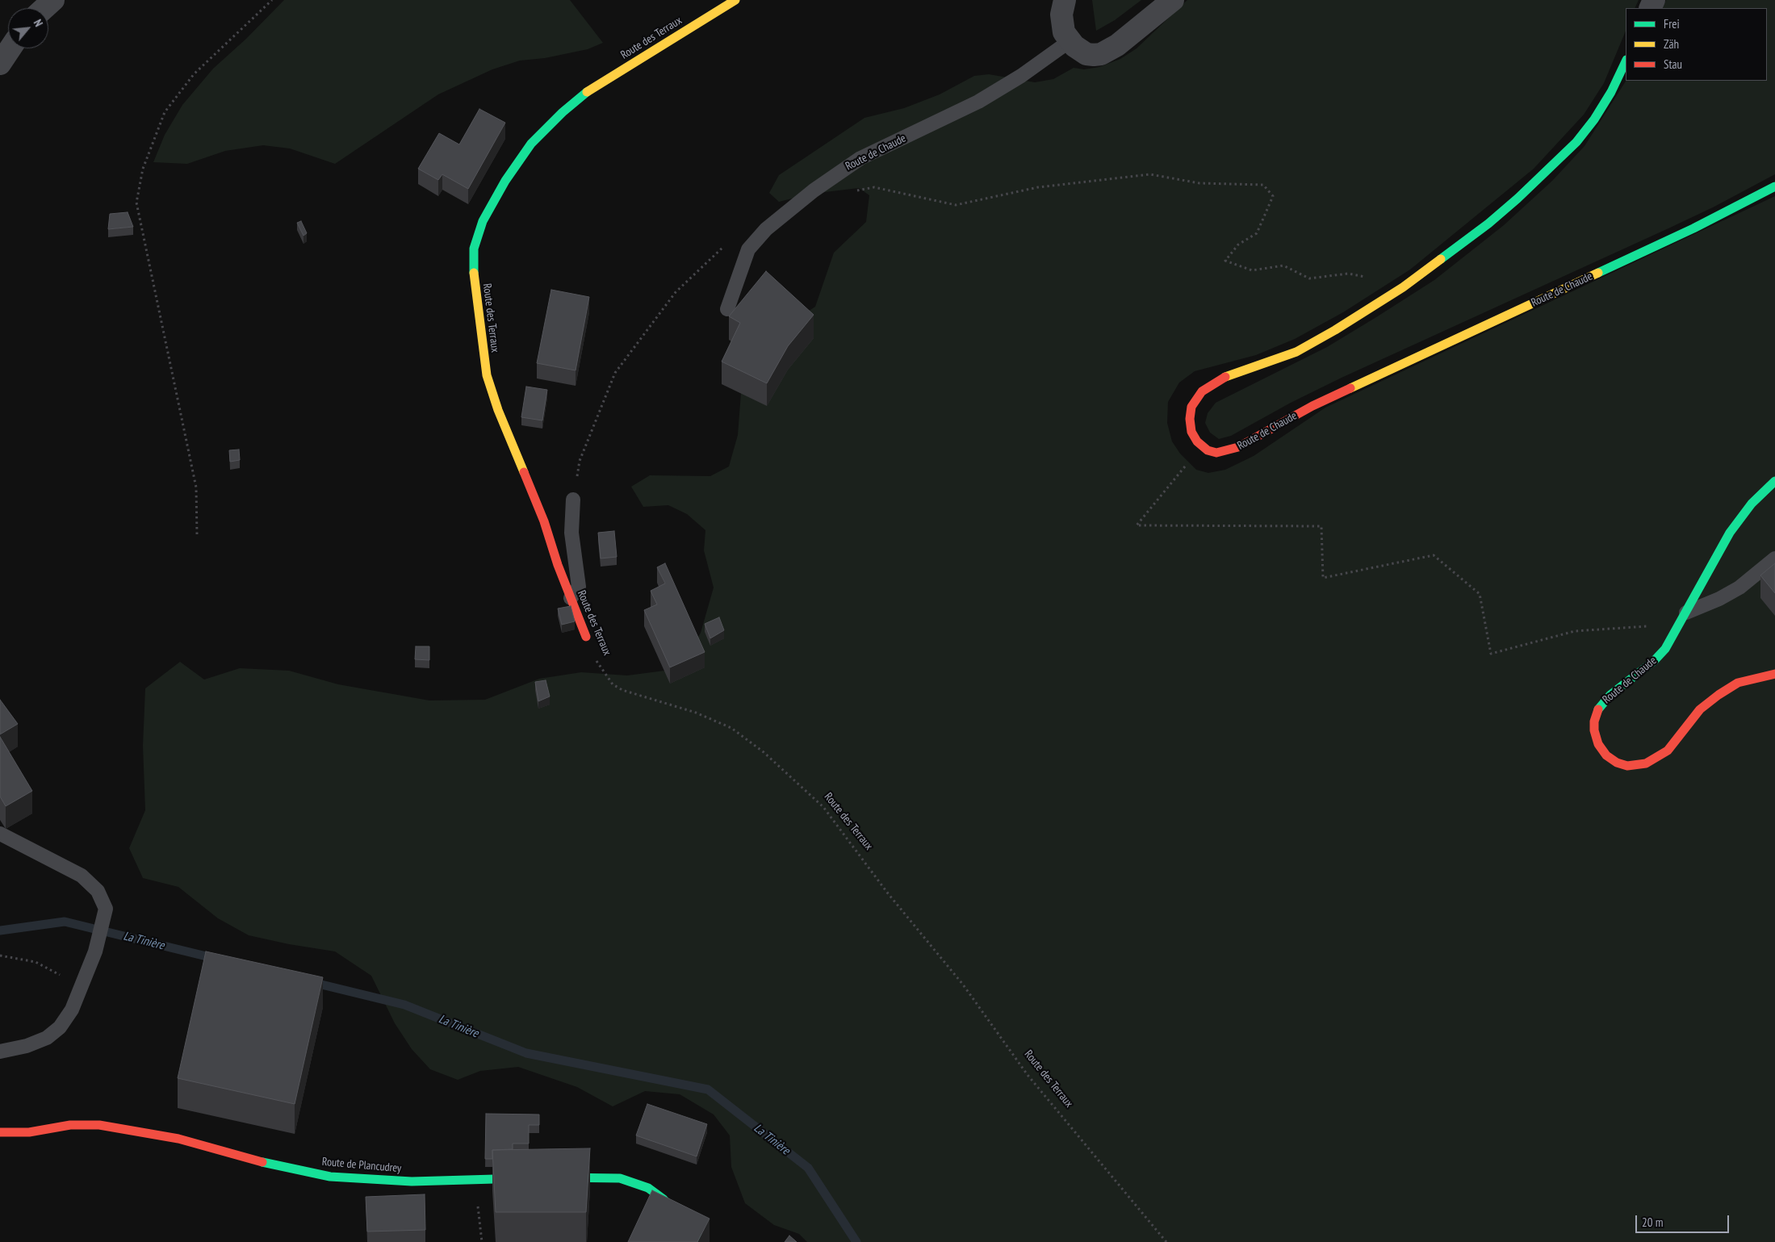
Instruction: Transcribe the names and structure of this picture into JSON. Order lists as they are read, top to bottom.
{
  "streets": {
    "street": ["Route des Terraux", "Route de Chaude", "Route de Plancudrey"]
  },
  "water": ["La Tinière"],
  "legend": ["Frei", "Zäh", "Stau"],
  "scale_bar": "20 m",
  "north": "top right"
}
